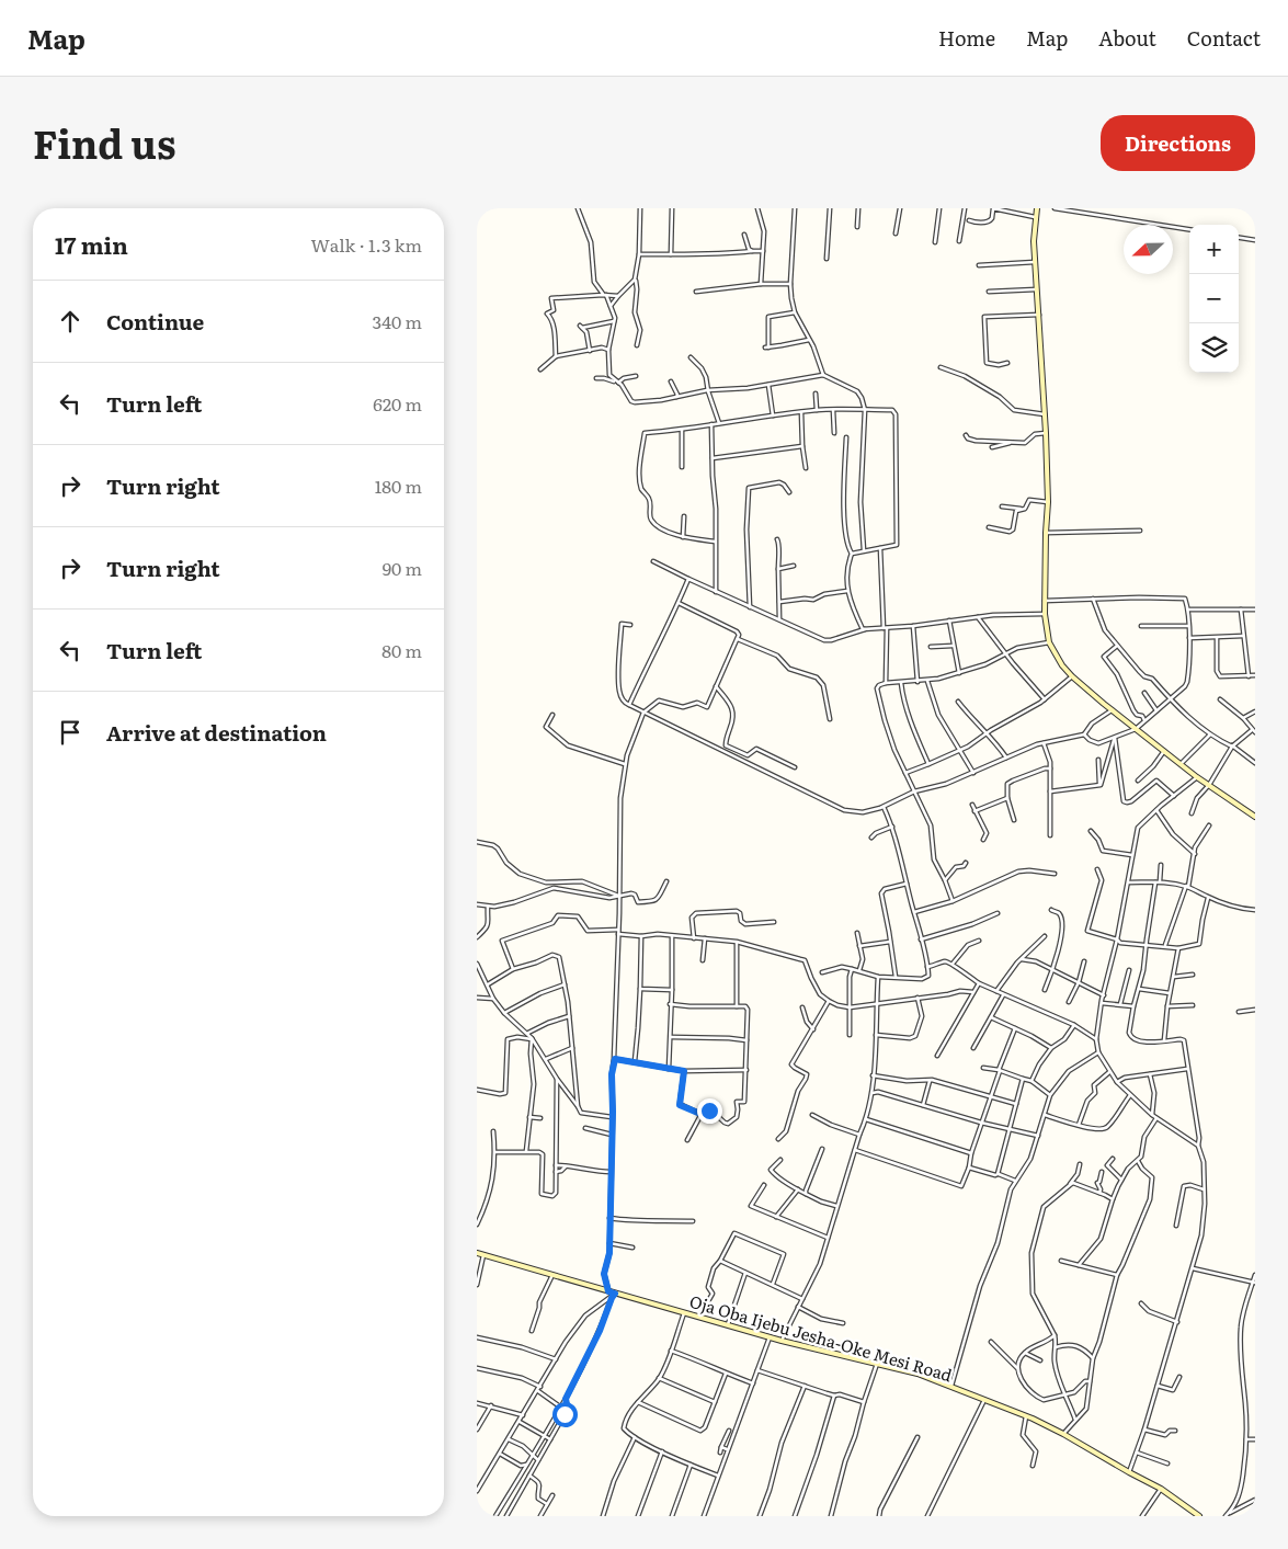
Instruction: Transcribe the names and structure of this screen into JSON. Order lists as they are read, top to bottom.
{
  "streets": {
    "main road": ["Oja Oba Ijebu Jesha-Oke Mesi Road"]
  },
  "north": "left",
  "page": {
    "header": "Map",
    "nav": [
      "Home",
      "Map",
      "About",
      "Contact"
    ],
    "title": "Find us",
    "buttons": "Directions",
    "heading": ["17 min", "Walk · 1.3 km"],
    "map_buttons": ["+", "−"],
    "list": [
      ["Continue", "340 m"],
      ["Turn left", "620 m"],
      ["Turn right", "180 m"],
      ["Turn right", "90 m"],
      ["Turn left", "80 m"],
      "Arrive at destination"
    ]
  }
}
